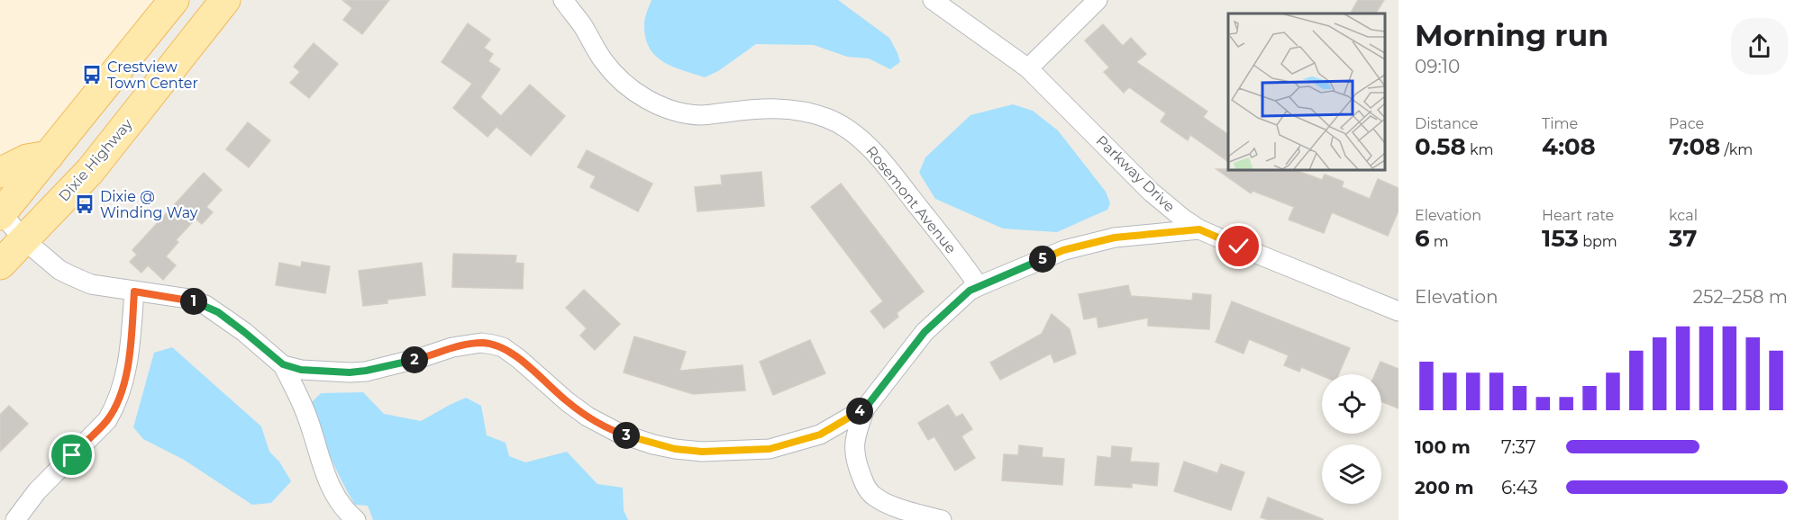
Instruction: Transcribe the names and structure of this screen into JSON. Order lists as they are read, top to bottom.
{
  "streets": {
    "main road": ["Dixie Highway"],
    "street": ["Parkway Drive", "Rosemont Avenue"]
  },
  "places": {
    "bus stop": ["Crestview Town Center", "Dixie @ Winding Way"]
  },
  "page": {
    "heading": ["Morning run", "09:10"],
    "stats": [
      ["Distance", "0.58 km"],
      ["Time", "4:08"],
      ["Pace", "7:08 /km"],
      ["Elevation", "6 m"],
      ["Heart rate", "153 bpm"],
      ["kcal", "37"]
    ],
    "pins": [
      "5",
      "1",
      "2",
      "4",
      "3"
    ],
    "chart": ["Elevation", "252–258 m"],
    "list": [
      {
        "name": "100 m",
        "note": "7:37"
      },
      {
        "name": "200 m",
        "note": "6:43"
      }
    ]
  }
}
